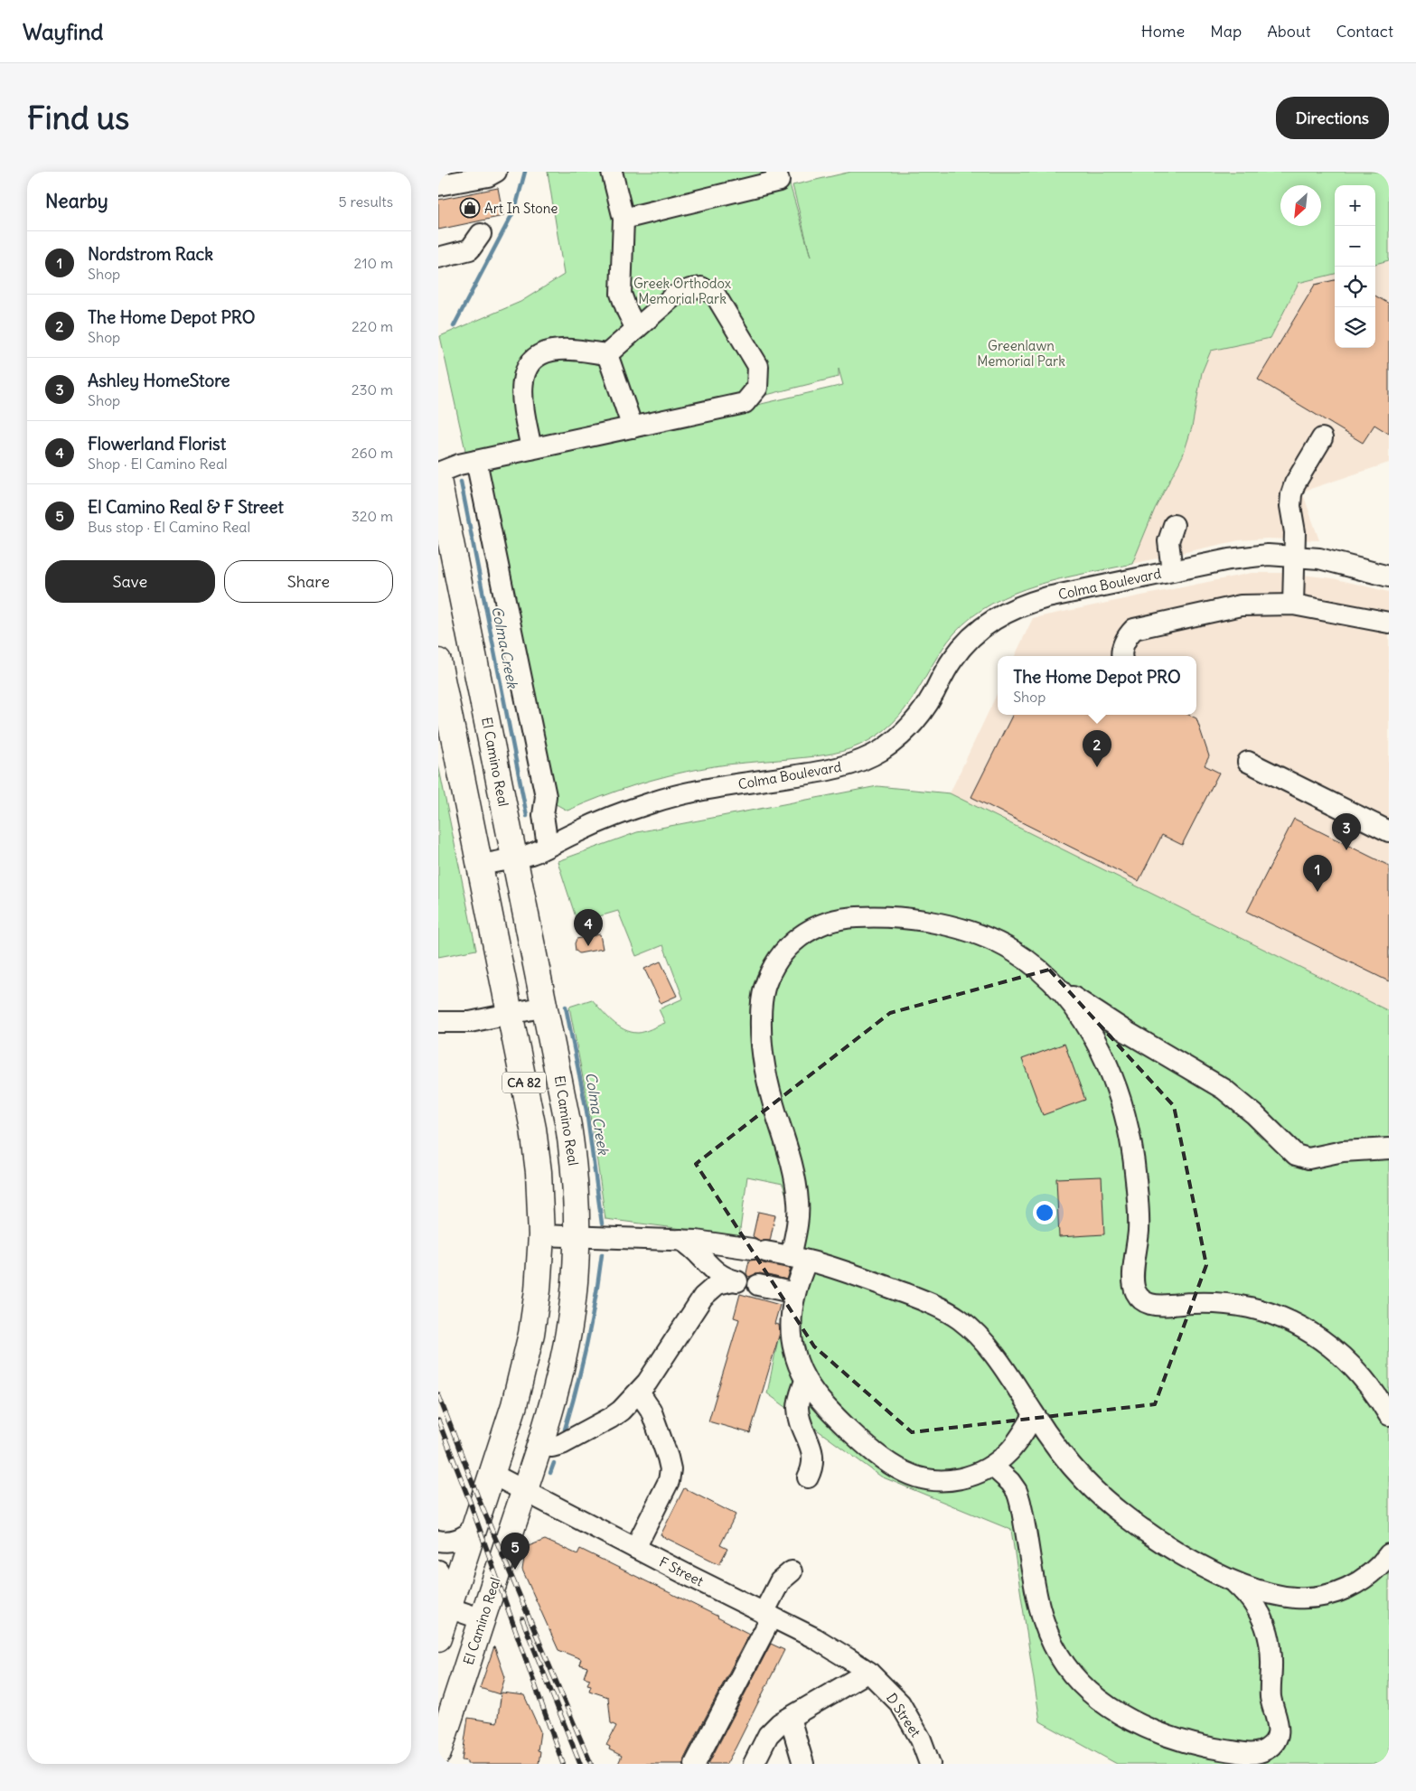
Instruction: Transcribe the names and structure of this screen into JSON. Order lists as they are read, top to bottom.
{
  "streets": {
    "main road": ["El Camino Real", "CA 82"],
    "street": ["Colma Boulevard", "F Street", "D Street"]
  },
  "crossings": [
    ["Colma Boulevard", "El Camino Real"],
    ["Colma Boulevard", "CA 82"],
    ["El Camino Real", "F Street"],
    ["CA 82", "F Street"],
    ["F Street", "D Street"]
  ],
  "water": ["Colma Creek"],
  "parks": ["Greek Orthodox Memorial Park", "Greenlawn Memorial Park"],
  "places": {
    "shop": ["Art In Stone"]
  },
  "north": "bottom left",
  "page": {
    "header": "Wayfind",
    "nav": [
      "Home",
      "Map",
      "About",
      "Contact"
    ],
    "buttons": [
      "Directions",
      ["Save", "Share"]
    ],
    "title": "Find us",
    "heading": ["Nearby", "5 results"],
    "map_buttons": ["+", "−"],
    "list": [
      {
        "mark": "1",
        "name": "Nordstrom Rack",
        "note": "Shop",
        "value": "210 m"
      },
      {
        "mark": "2",
        "name": "The Home Depot PRO",
        "note": "Shop",
        "value": "220 m"
      },
      {
        "mark": "3",
        "name": "Ashley HomeStore",
        "note": "Shop",
        "value": "230 m"
      },
      {
        "mark": "4",
        "name": "Flowerland Florist",
        "note": "Shop · El Camino Real",
        "value": "260 m"
      },
      {
        "mark": "5",
        "name": "El Camino Real & F Street",
        "note": "Bus stop · El Camino Real",
        "value": "320 m"
      }
    ],
    "popup": ["The Home Depot PRO", "Shop"],
    "pins": [
      "2",
      "3",
      "1",
      "4",
      "5"
    ]
  }
}
